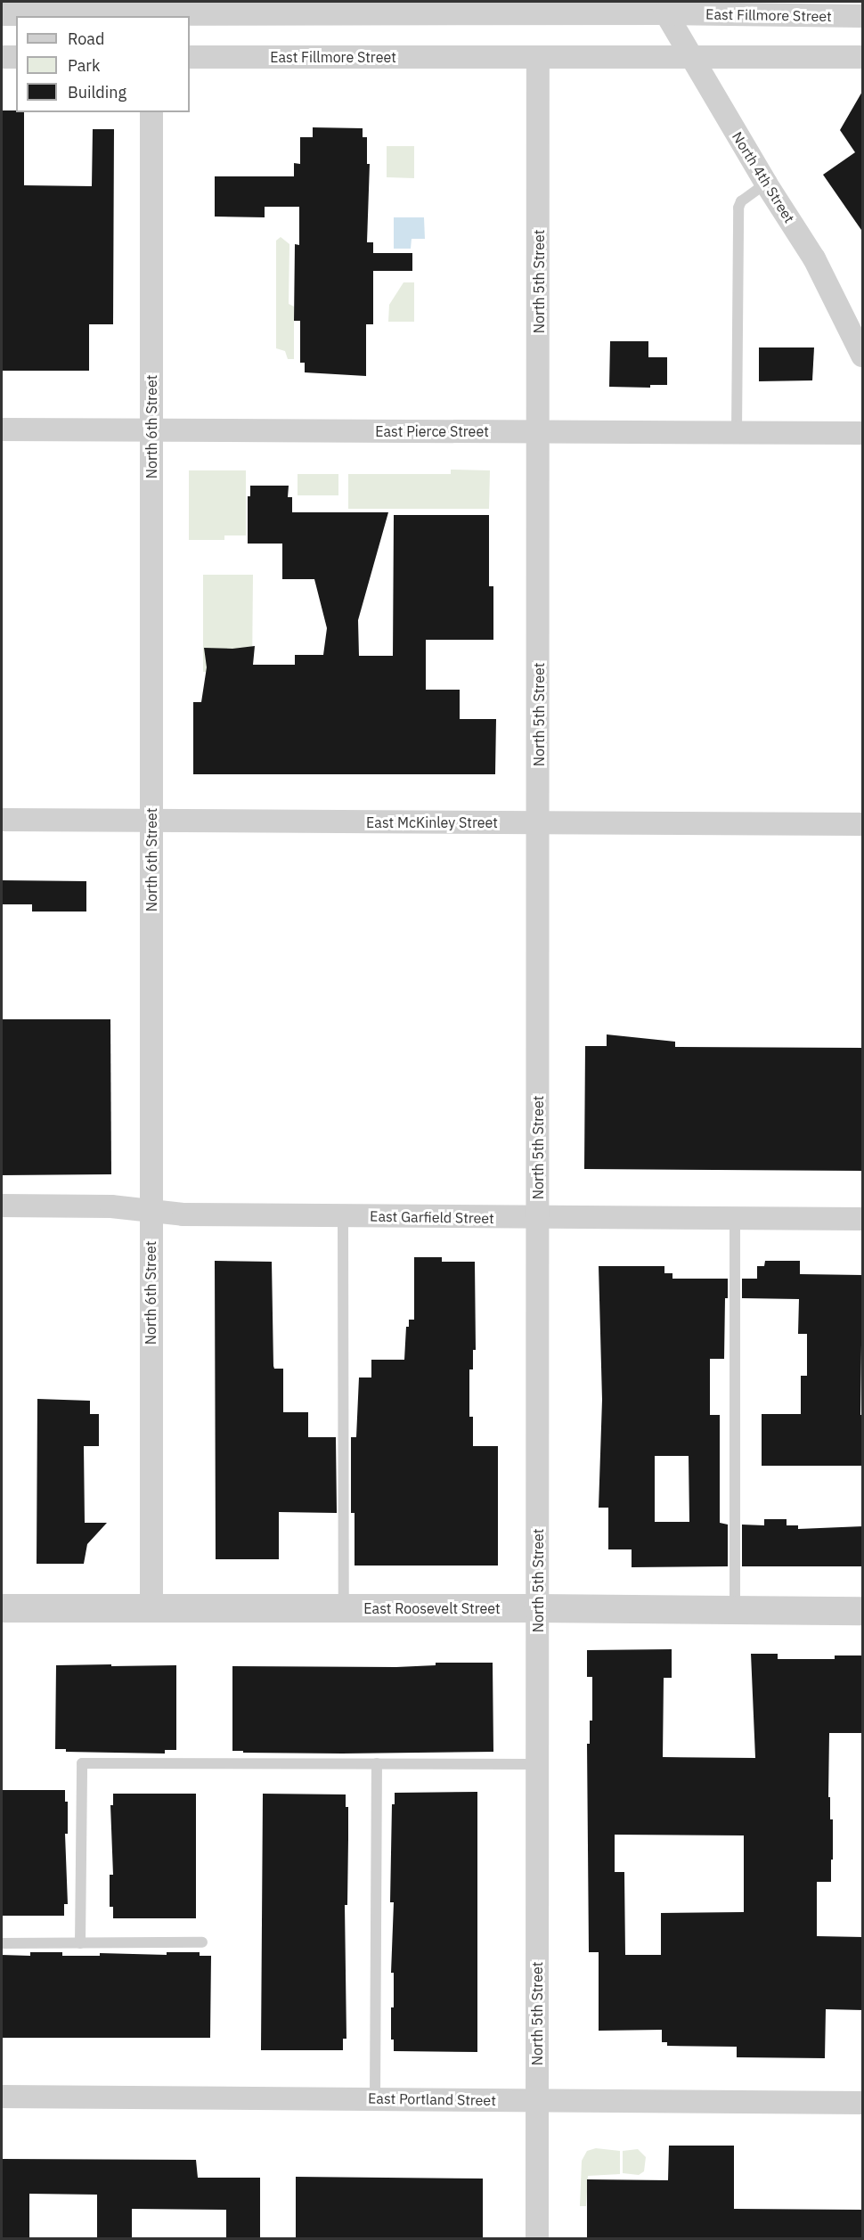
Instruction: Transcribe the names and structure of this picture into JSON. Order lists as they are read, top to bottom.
{
  "streets": {
    "street": [
      "East Fillmore Street",
      "North 4th Street",
      "North 5th Street",
      "North 6th Street",
      "East Pierce Street",
      "East McKinley Street",
      "East Garfield Street",
      "East Roosevelt Street",
      "East Portland Street"
    ]
  },
  "crossings": [
    ["East Fillmore Street", "North 4th Street"],
    ["East Fillmore Street", "North 5th Street"],
    ["North 5th Street", "East Pierce Street"],
    ["North 5th Street", "East McKinley Street"],
    ["North 5th Street", "East Garfield Street"],
    ["North 5th Street", "East Roosevelt Street"],
    ["North 5th Street", "East Portland Street"],
    ["North 6th Street", "East Pierce Street"],
    ["North 6th Street", "East McKinley Street"],
    ["North 6th Street", "East Garfield Street"],
    ["North 6th Street", "East Roosevelt Street"]
  ],
  "legend": ["Road", "Park", "Building"]
}
